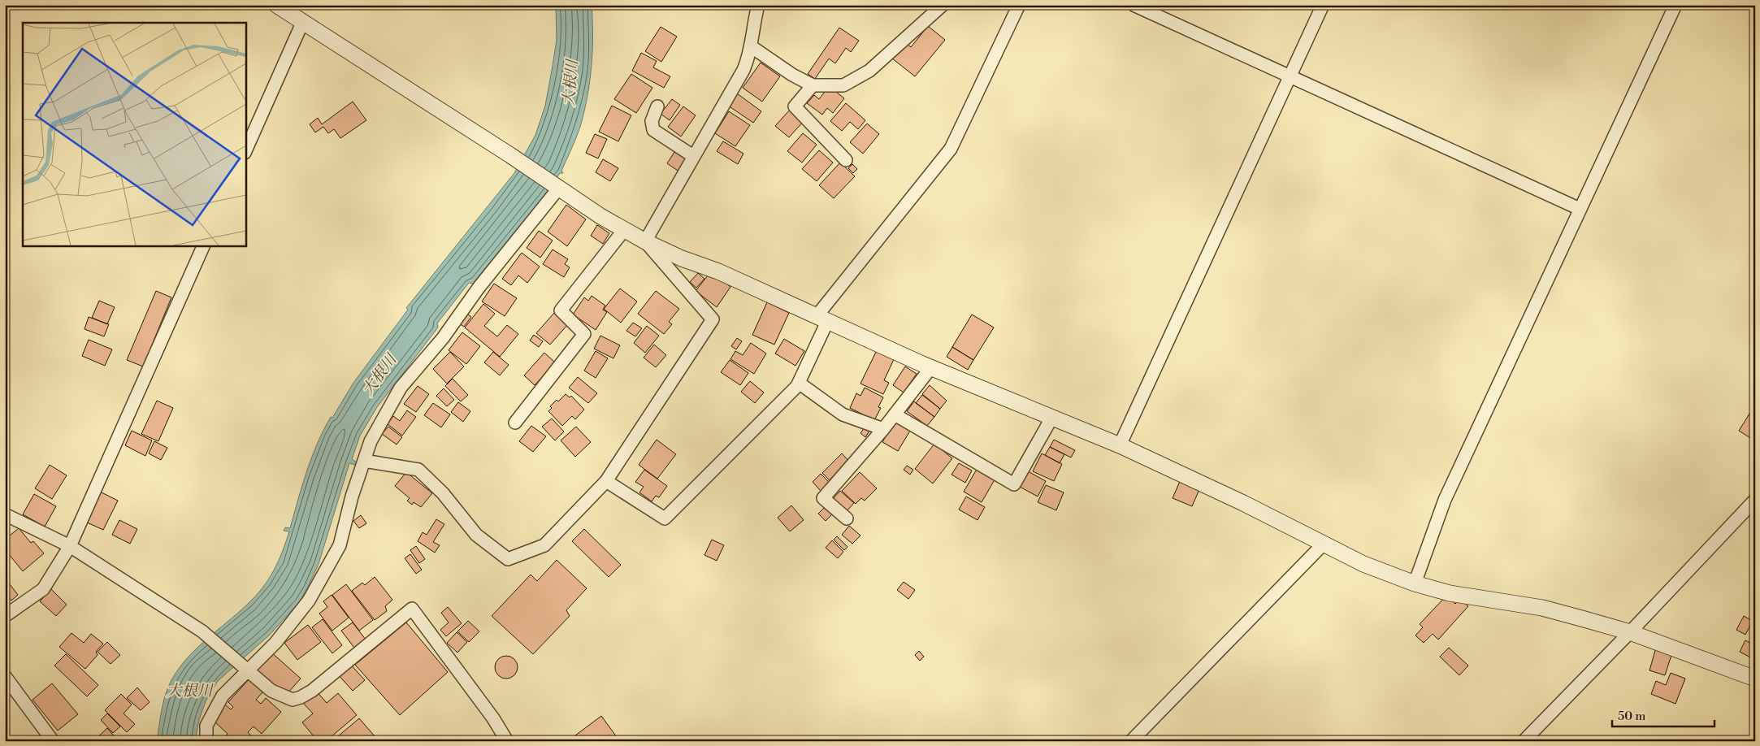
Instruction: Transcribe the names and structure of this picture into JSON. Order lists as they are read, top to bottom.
{
  "water": ["大根川"],
  "scale_bar": "50 m"
}
